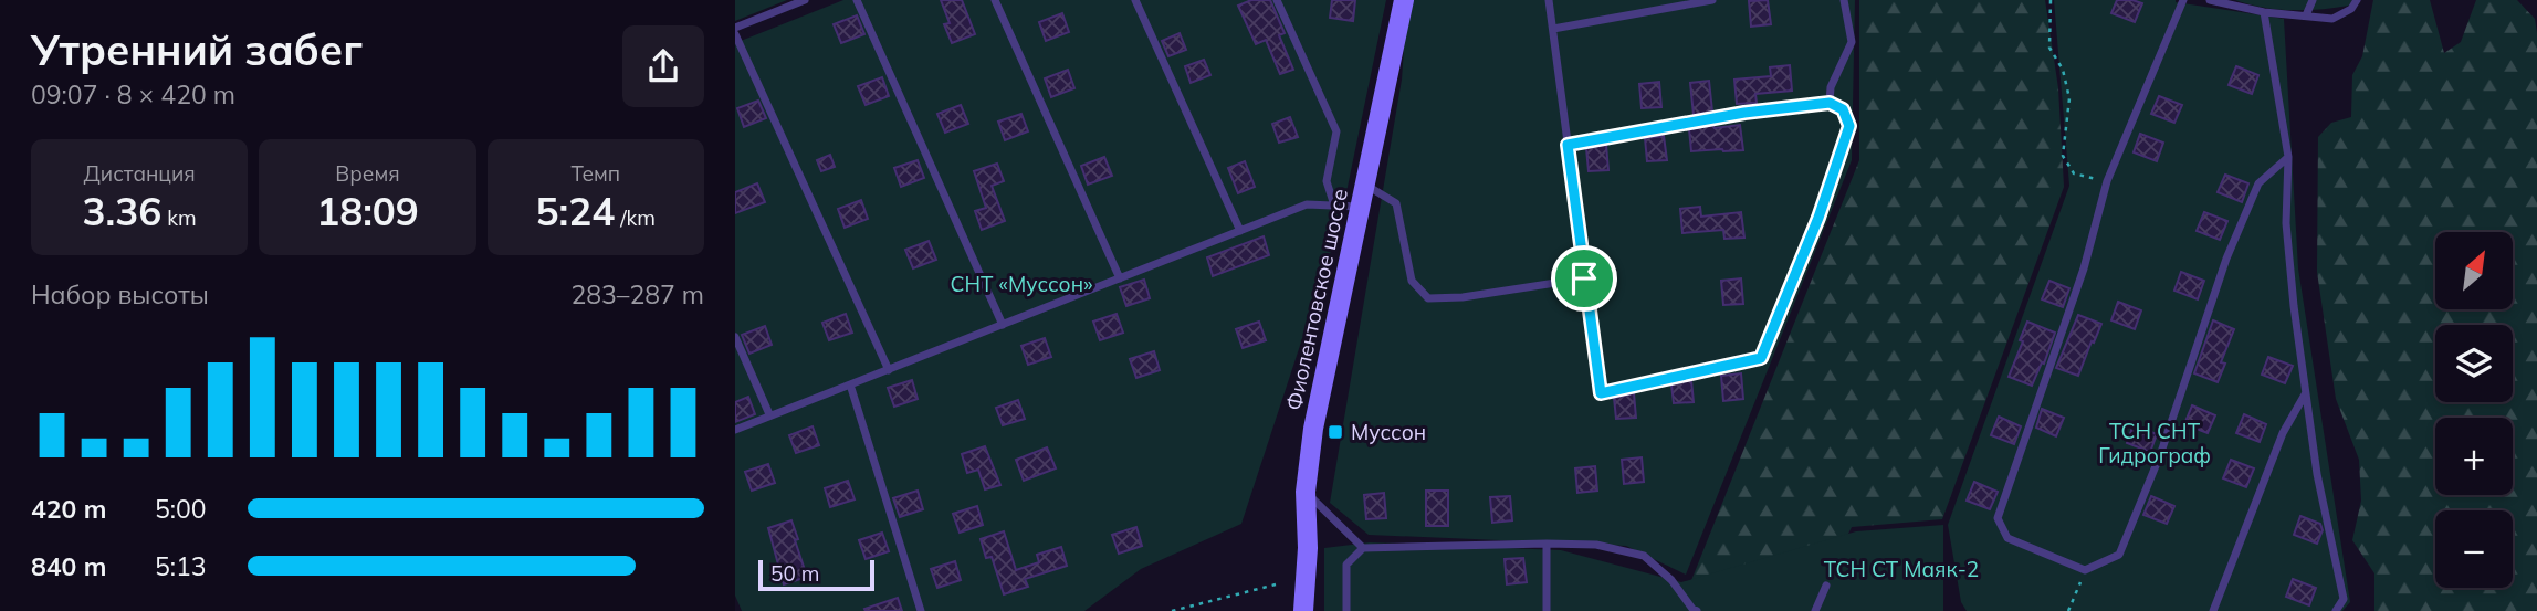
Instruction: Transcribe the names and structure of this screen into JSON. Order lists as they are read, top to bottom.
{
  "streets": {
    "main road": ["Фиолентовское шоссе"]
  },
  "parks": ["СНТ «Муссон»", "ТСН СНТ Гидрограф", "ТСН СТ Маяк-2"],
  "places": {
    "transit": ["Муссон"]
  },
  "scale_bar": "50 m",
  "north": "top right",
  "page": {
    "heading": ["Утренний забег", "09:07 · 8 × 420 m"],
    "stats": [
      ["Дистанция", "3.36 km"],
      ["Время", "18:09"],
      ["Темп", "5:24 /km"]
    ],
    "map_buttons": ["+", "−"],
    "chart": ["Набор высоты", "283–287 m"],
    "list": [
      {
        "name": "420 m",
        "note": "5:00"
      },
      {
        "name": "840 m",
        "note": "5:13"
      }
    ],
    "scale": "50 m"
  }
}
